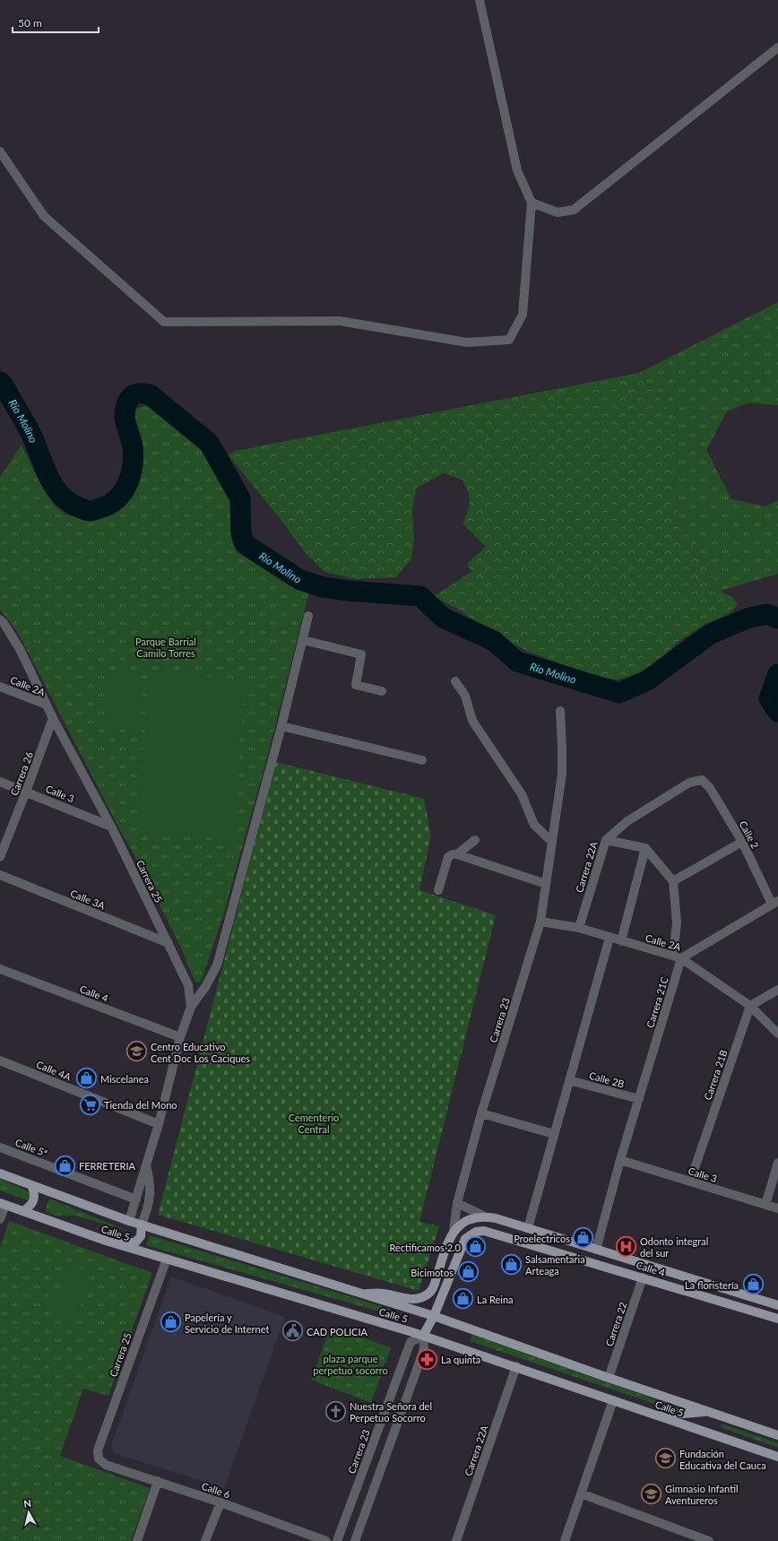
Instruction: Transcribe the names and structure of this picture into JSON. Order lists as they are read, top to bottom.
{
  "streets": {
    "main road": ["Calle 4", "Carrera 23", "Calle 5"],
    "street": [
      "Calle 2A",
      "Carrera 26",
      "Calle 3",
      "Calle 2",
      "Carrera 22A",
      "Carrera 25",
      "Calle 3A",
      "Carrera 21C",
      "Calle 4A",
      "Carrera 21B",
      "Calle 2B",
      "Calle 5ª",
      "Carrera 22",
      "Calle 6"
    ]
  },
  "crossings": [
    ["Calle 2A", "Carrera 22A"],
    ["Calle 2A", "Carrera 25"],
    ["Calle 2A", "Carrera 21C"],
    ["Calle 2A", "Carrera 23"],
    ["Calle 2A", "Carrera 21B"],
    ["Carrera 26", "Calle 3"],
    ["Carrera 26", "Carrera 25"],
    ["Calle 3", "Carrera 25"],
    ["Calle 3", "Carrera 21C"],
    ["Calle 3", "Carrera 21B"],
    ["Calle 2", "Carrera 22A"],
    ["Carrera 22A", "Calle 5"],
    ["Carrera 25", "Calle 3A"],
    ["Carrera 25", "Calle 4"],
    ["Carrera 25", "Calle 4A"],
    ["Carrera 25", "Calle 5ª"],
    ["Carrera 25", "Calle 5"],
    ["Carrera 25", "Calle 6"],
    ["Calle 4", "Carrera 21C"],
    ["Calle 4", "Carrera 23"],
    ["Calle 4", "Carrera 22"],
    ["Carrera 21C", "Calle 2B"],
    ["Carrera 23", "Calle 5"],
    ["Calle 5", "Carrera 22"]
  ],
  "water": ["Río Molino"],
  "parks": ["Parque Barrial Camilo Torres", "Cementerio Central", "plaza parque perpetuo socorro"],
  "places": {
    "school or university": ["Centro Educativo Cent Doc Los Caciques", "Fundación Educativa del Cauca", "Gimnasio Infantil Aventureros"],
    "shop": [
      "Miscelanea",
      "FERRETERIA",
      "Proelectricos",
      "Rectificamos 2.0",
      "Salsamentaria Arteaga",
      "Bicimotos",
      "La floristería",
      "La Reina",
      "Papelería y Servicio de Internet"
    ],
    "supermarket": ["Tienda del Mono"],
    "hospital": ["Odonto integral del sur"],
    "public building": ["CAD POLICIA"],
    "pharmacy": ["La quinta"],
    "church": ["Nuestra Señora del Perpetuo Socorro"]
  },
  "scale_bar": "50 m",
  "north": "top"
}
